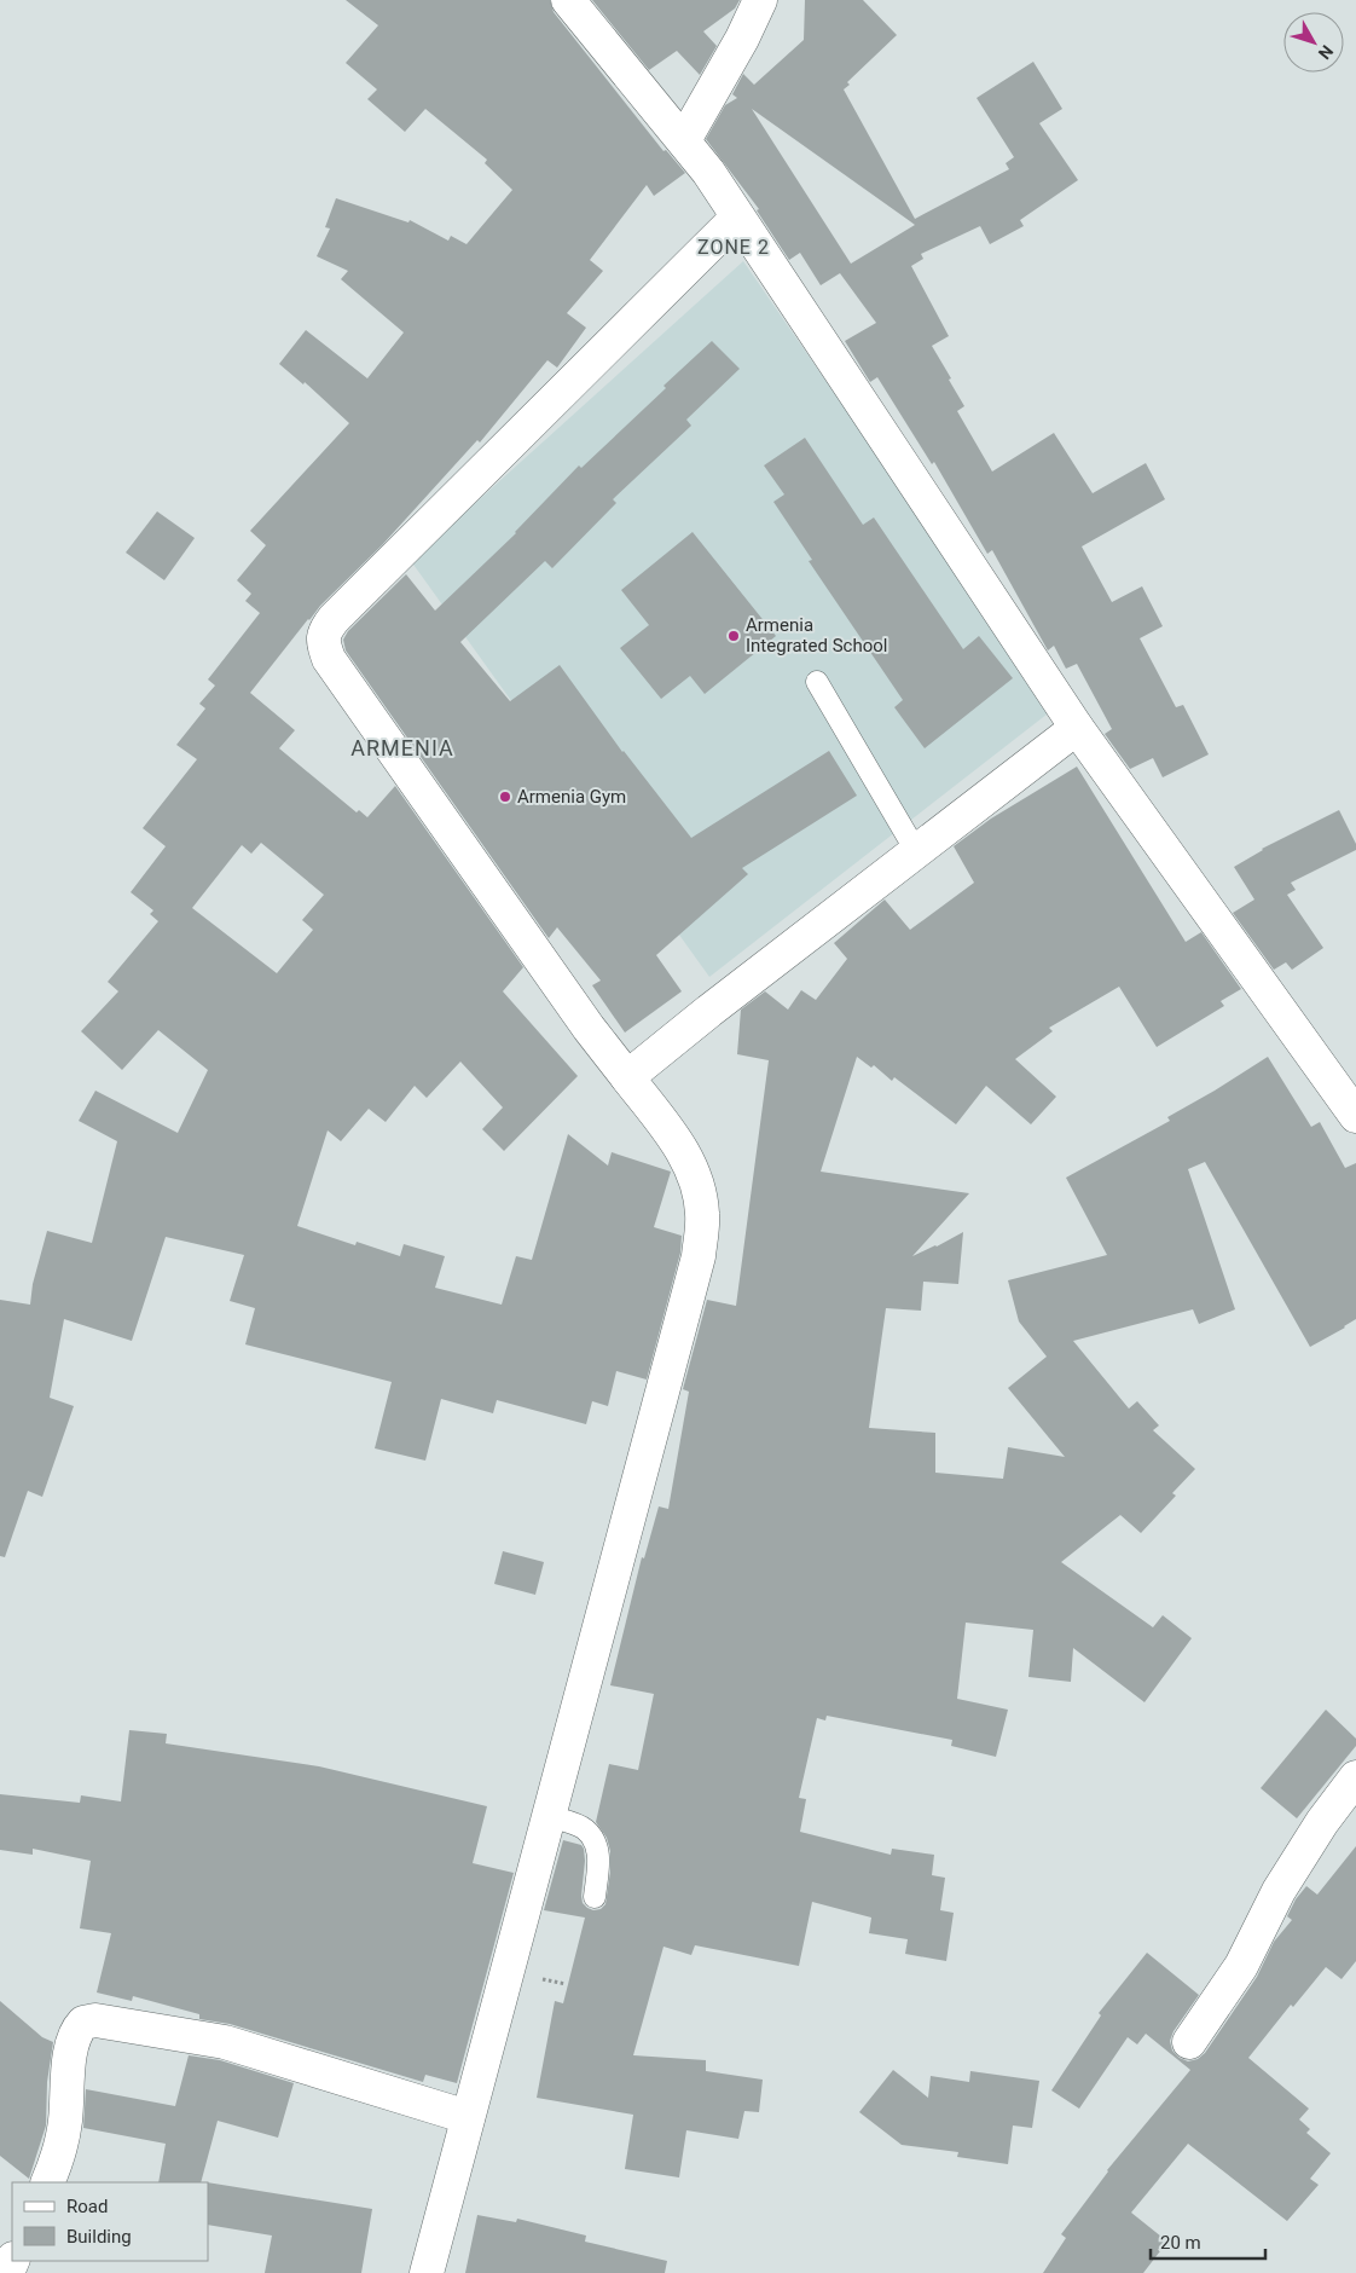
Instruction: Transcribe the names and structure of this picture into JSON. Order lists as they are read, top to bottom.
{
  "districts": ["ZONE 2", "ARMENIA"],
  "places": ["Armenia Integrated School", "Armenia Gym"],
  "legend": ["Road", "Building"],
  "scale_bar": "20 m",
  "north": "bottom right"
}
